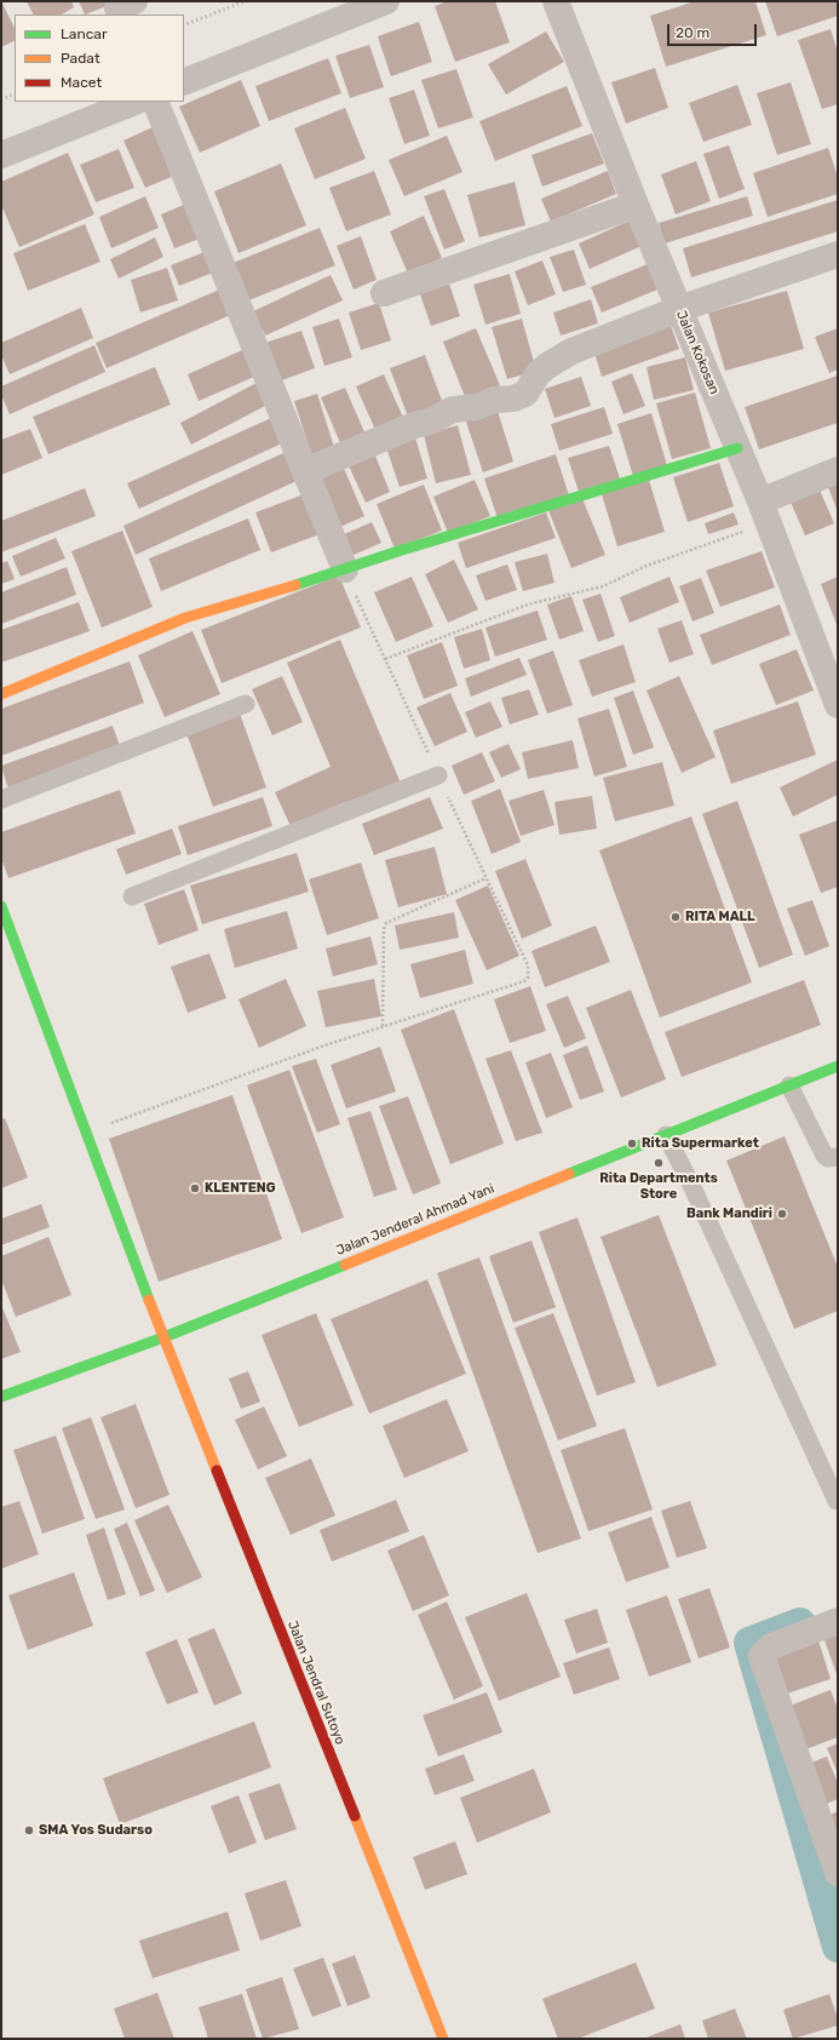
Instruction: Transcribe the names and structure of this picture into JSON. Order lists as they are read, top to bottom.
{
  "streets": {
    "street": ["Jalan Kokosan", "Jalan Jenderal Ahmad Yani", "Jalan Jendral Sutoyo"]
  },
  "crossings": [
    ["Jalan Jenderal Ahmad Yani", "Jalan Jendral Sutoyo"]
  ],
  "places": [
    "RITA MALL",
    "Rita Supermarket",
    "Rita Departments Store",
    "KLENTENG",
    "Bank Mandiri",
    "SMA Yos Sudarso"
  ],
  "legend": ["Lancar", "Padat", "Macet"],
  "scale_bar": "20 m"
}
